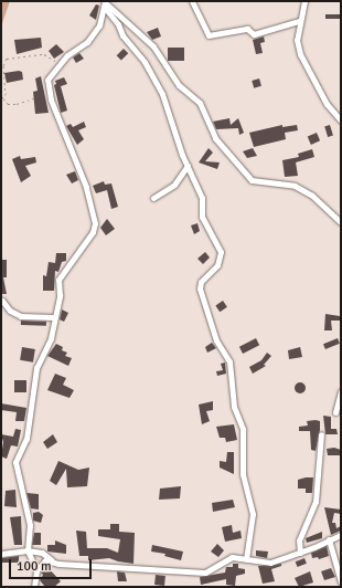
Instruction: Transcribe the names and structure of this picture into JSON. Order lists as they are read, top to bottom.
{
  "scale_bar": "100 m"
}
